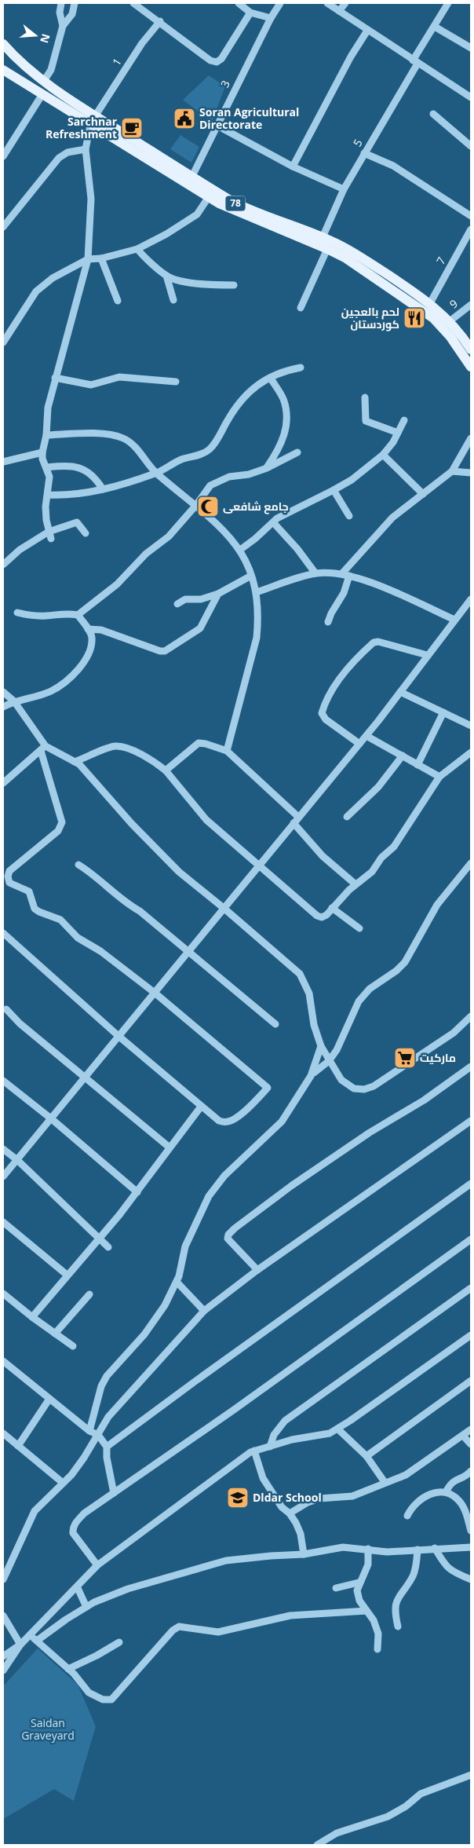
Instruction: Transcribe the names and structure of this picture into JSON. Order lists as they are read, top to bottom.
{
  "streets": {
    "main road": ["78"],
    "street": [
      "1",
      "3",
      "5",
      "7",
      "9"
    ]
  },
  "crossings": [
    ["1", "78"],
    ["3", "78"],
    ["5", "78"],
    ["78", "7"],
    ["78", "9"]
  ],
  "parks": ["Saidan Graveyard"],
  "places": {
    "public building": ["Soran Agricultural Directorate"],
    "cafe": ["Sarchnar Refreshment"],
    "restaurant": ["لحم بالعجین کوردستان"],
    "mosque": ["جامع شافعی"],
    "supermarket": ["ماركيت"],
    "school or university": ["Dldar School"]
  },
  "north": "right"
}
